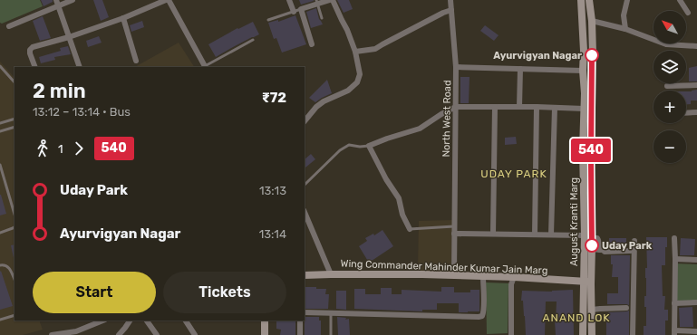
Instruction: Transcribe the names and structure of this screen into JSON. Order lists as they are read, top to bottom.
{
  "streets": {
    "main road": ["August Kranti Marg", "Wing Commander Mahinder Kumar Jain Marg"],
    "street": ["North West Road"]
  },
  "crossings": [
    ["North West Road", "August Kranti Marg"],
    ["North West Road", "Wing Commander Mahinder Kumar Jain Marg"],
    ["August Kranti Marg", "Wing Commander Mahinder Kumar Jain Marg"]
  ],
  "districts": ["UDAY PARK", "ANAND LOK"],
  "places": ["Ayurvigyan Nagar", "Uday Park"],
  "lines": ["bus line 540"],
  "north": "top left",
  "page": {
    "on_map": "540",
    "map_buttons": ["+", "−"],
    "heading": ["2 min", "13:12 – 13:14 · Bus", "₹72"],
    "legs": ["1", "540"],
    "list": [
      {
        "name": "Uday Park",
        "value": "13:13"
      },
      {
        "name": "Ayurvigyan Nagar",
        "value": "13:14"
      }
    ],
    "buttons": ["Start", "Tickets"]
  }
}
